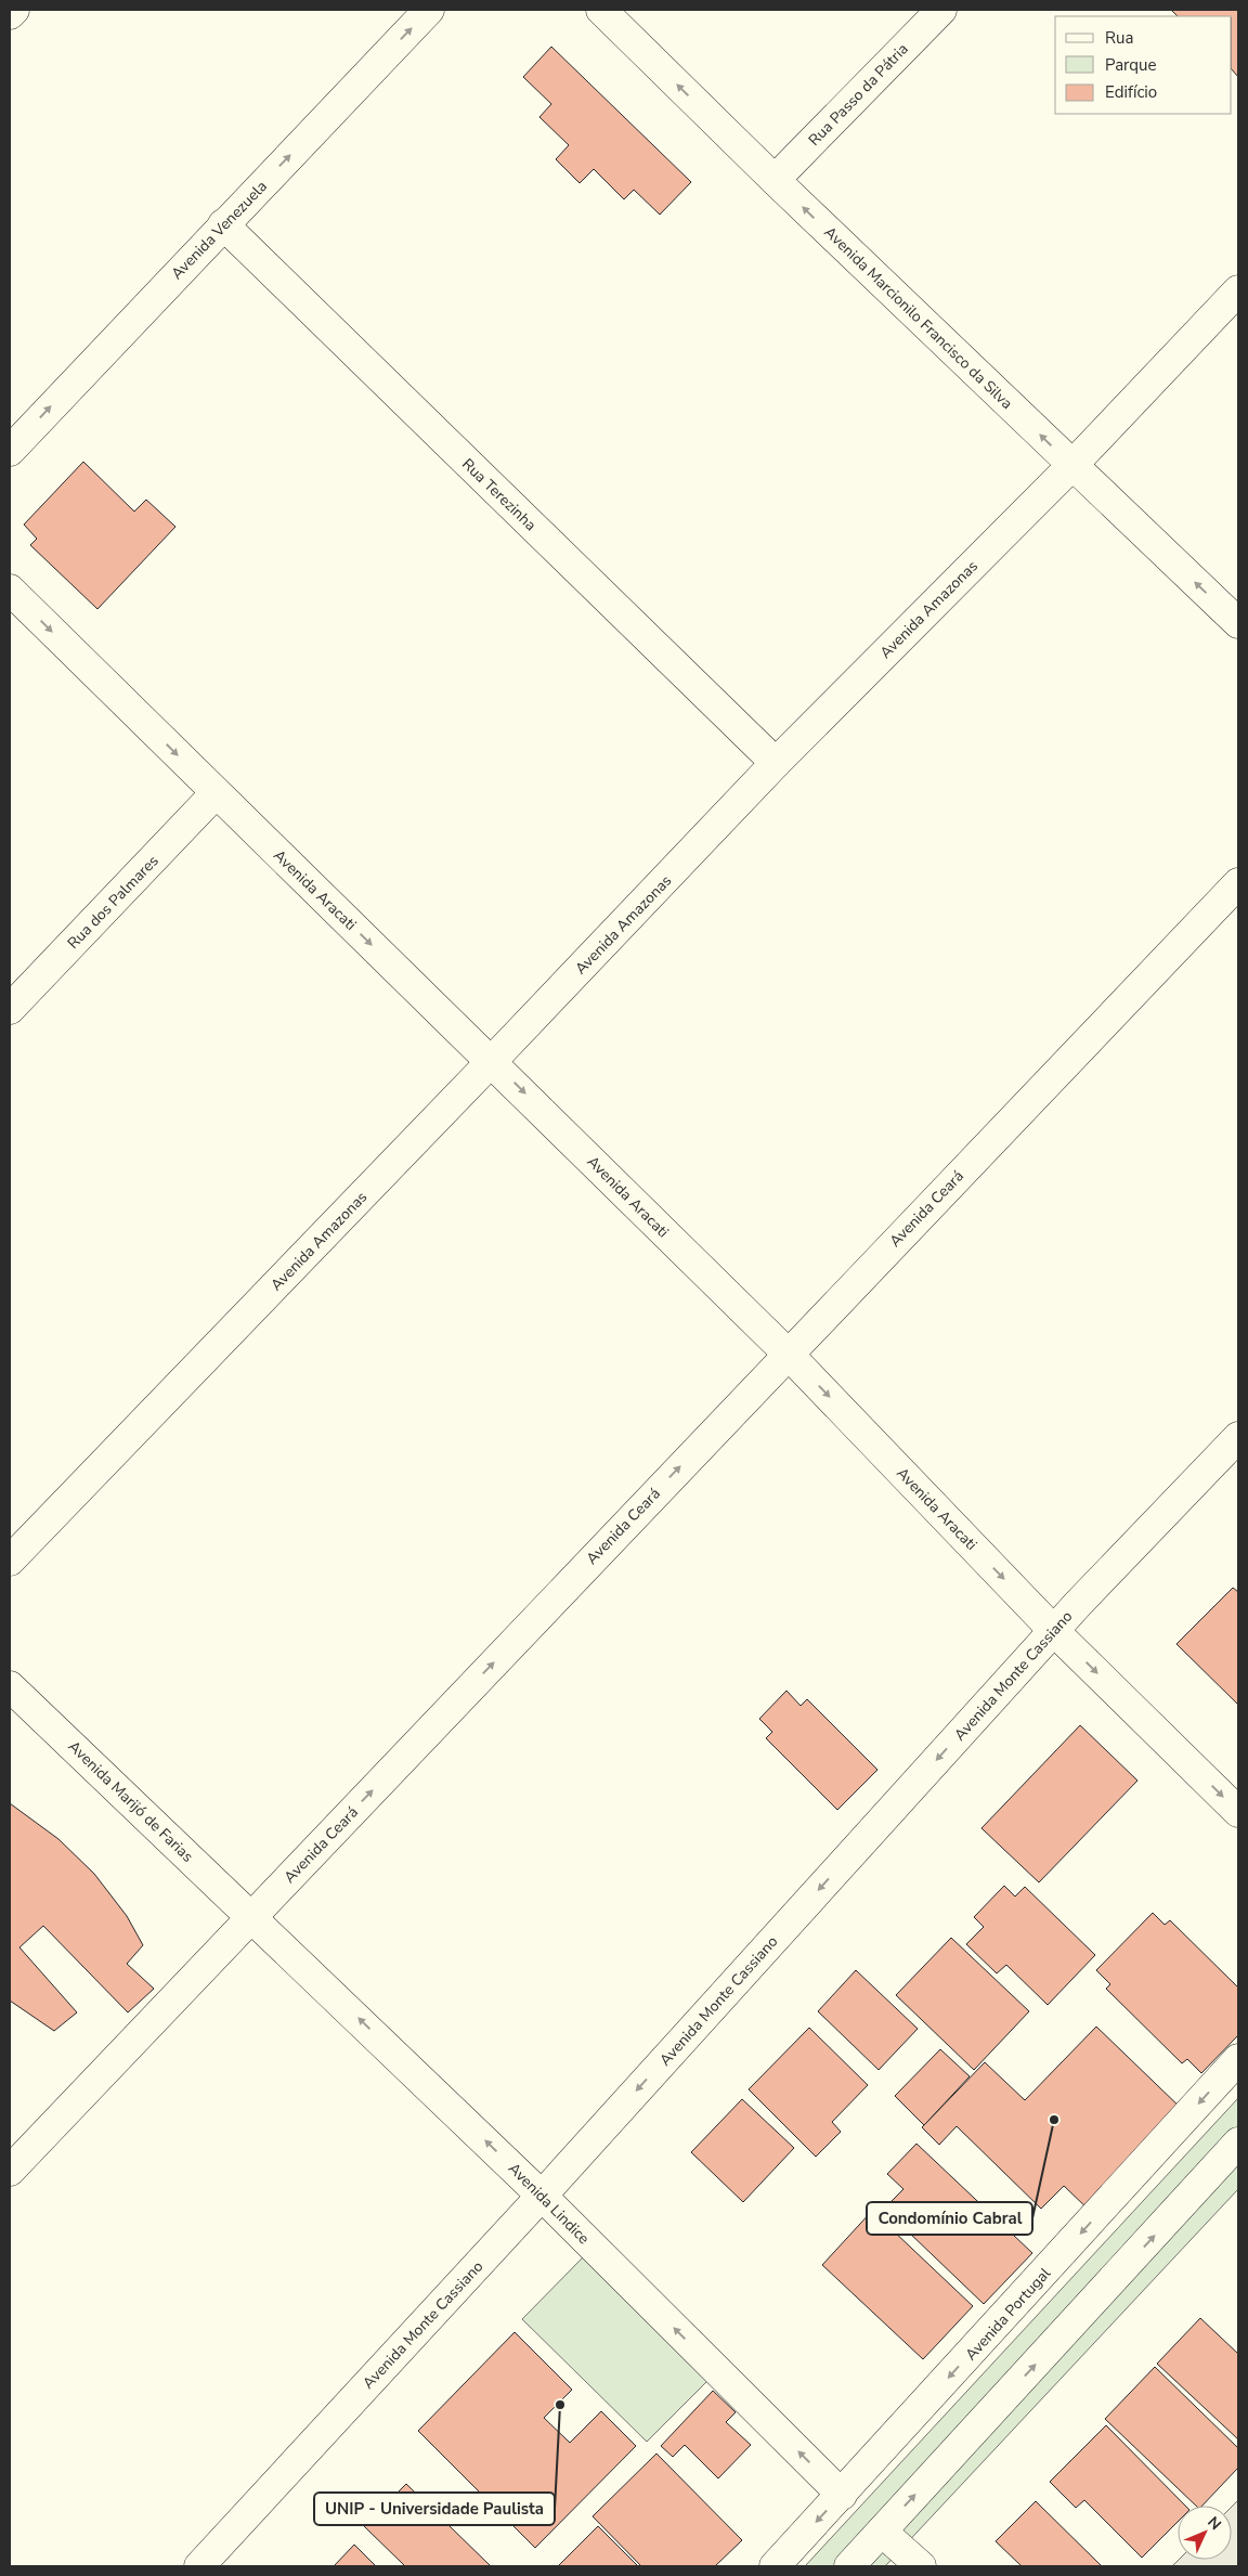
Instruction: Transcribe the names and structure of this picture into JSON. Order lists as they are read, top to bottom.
{
  "streets": {
    "street": [
      "Rua Passo da Pátria",
      "Avenida Venezuela",
      "Avenida Marcionilo Francisco da Silva",
      "Rua Terezinha",
      "Avenida Amazonas",
      "Avenida Aracati",
      "Rua dos Palmares",
      "Avenida Ceará",
      "Avenida Monte Cassiano",
      "Avenida Marijó de Farias",
      "Avenida Lindice",
      "Avenida Portugal"
    ]
  },
  "crossings": [
    ["Rua Passo da Pátria", "Avenida Marcionilo Francisco da Silva"],
    ["Avenida Venezuela", "Rua Terezinha"],
    ["Avenida Marcionilo Francisco da Silva", "Avenida Amazonas"],
    ["Rua Terezinha", "Avenida Amazonas"],
    ["Avenida Amazonas", "Avenida Aracati"],
    ["Avenida Aracati", "Rua dos Palmares"],
    ["Avenida Aracati", "Avenida Ceará"],
    ["Avenida Aracati", "Avenida Monte Cassiano"],
    ["Avenida Ceará", "Avenida Marijó de Farias"],
    ["Avenida Ceará", "Avenida Lindice"],
    ["Avenida Monte Cassiano", "Avenida Lindice"],
    ["Avenida Marijó de Farias", "Avenida Lindice"],
    ["Avenida Lindice", "Avenida Portugal"]
  ],
  "one_way": [
    "Avenida Venezuela",
    "Avenida Marcionilo Francisco da Silva",
    "Avenida Aracati",
    "Avenida Ceará",
    "Avenida Monte Cassiano",
    "Avenida Lindice"
  ],
  "places": ["Condomínio Cabral", "UNIP - Universidade Paulista"],
  "legend": ["Rua", "Parque", "Edifício"],
  "north": "top right"
}
